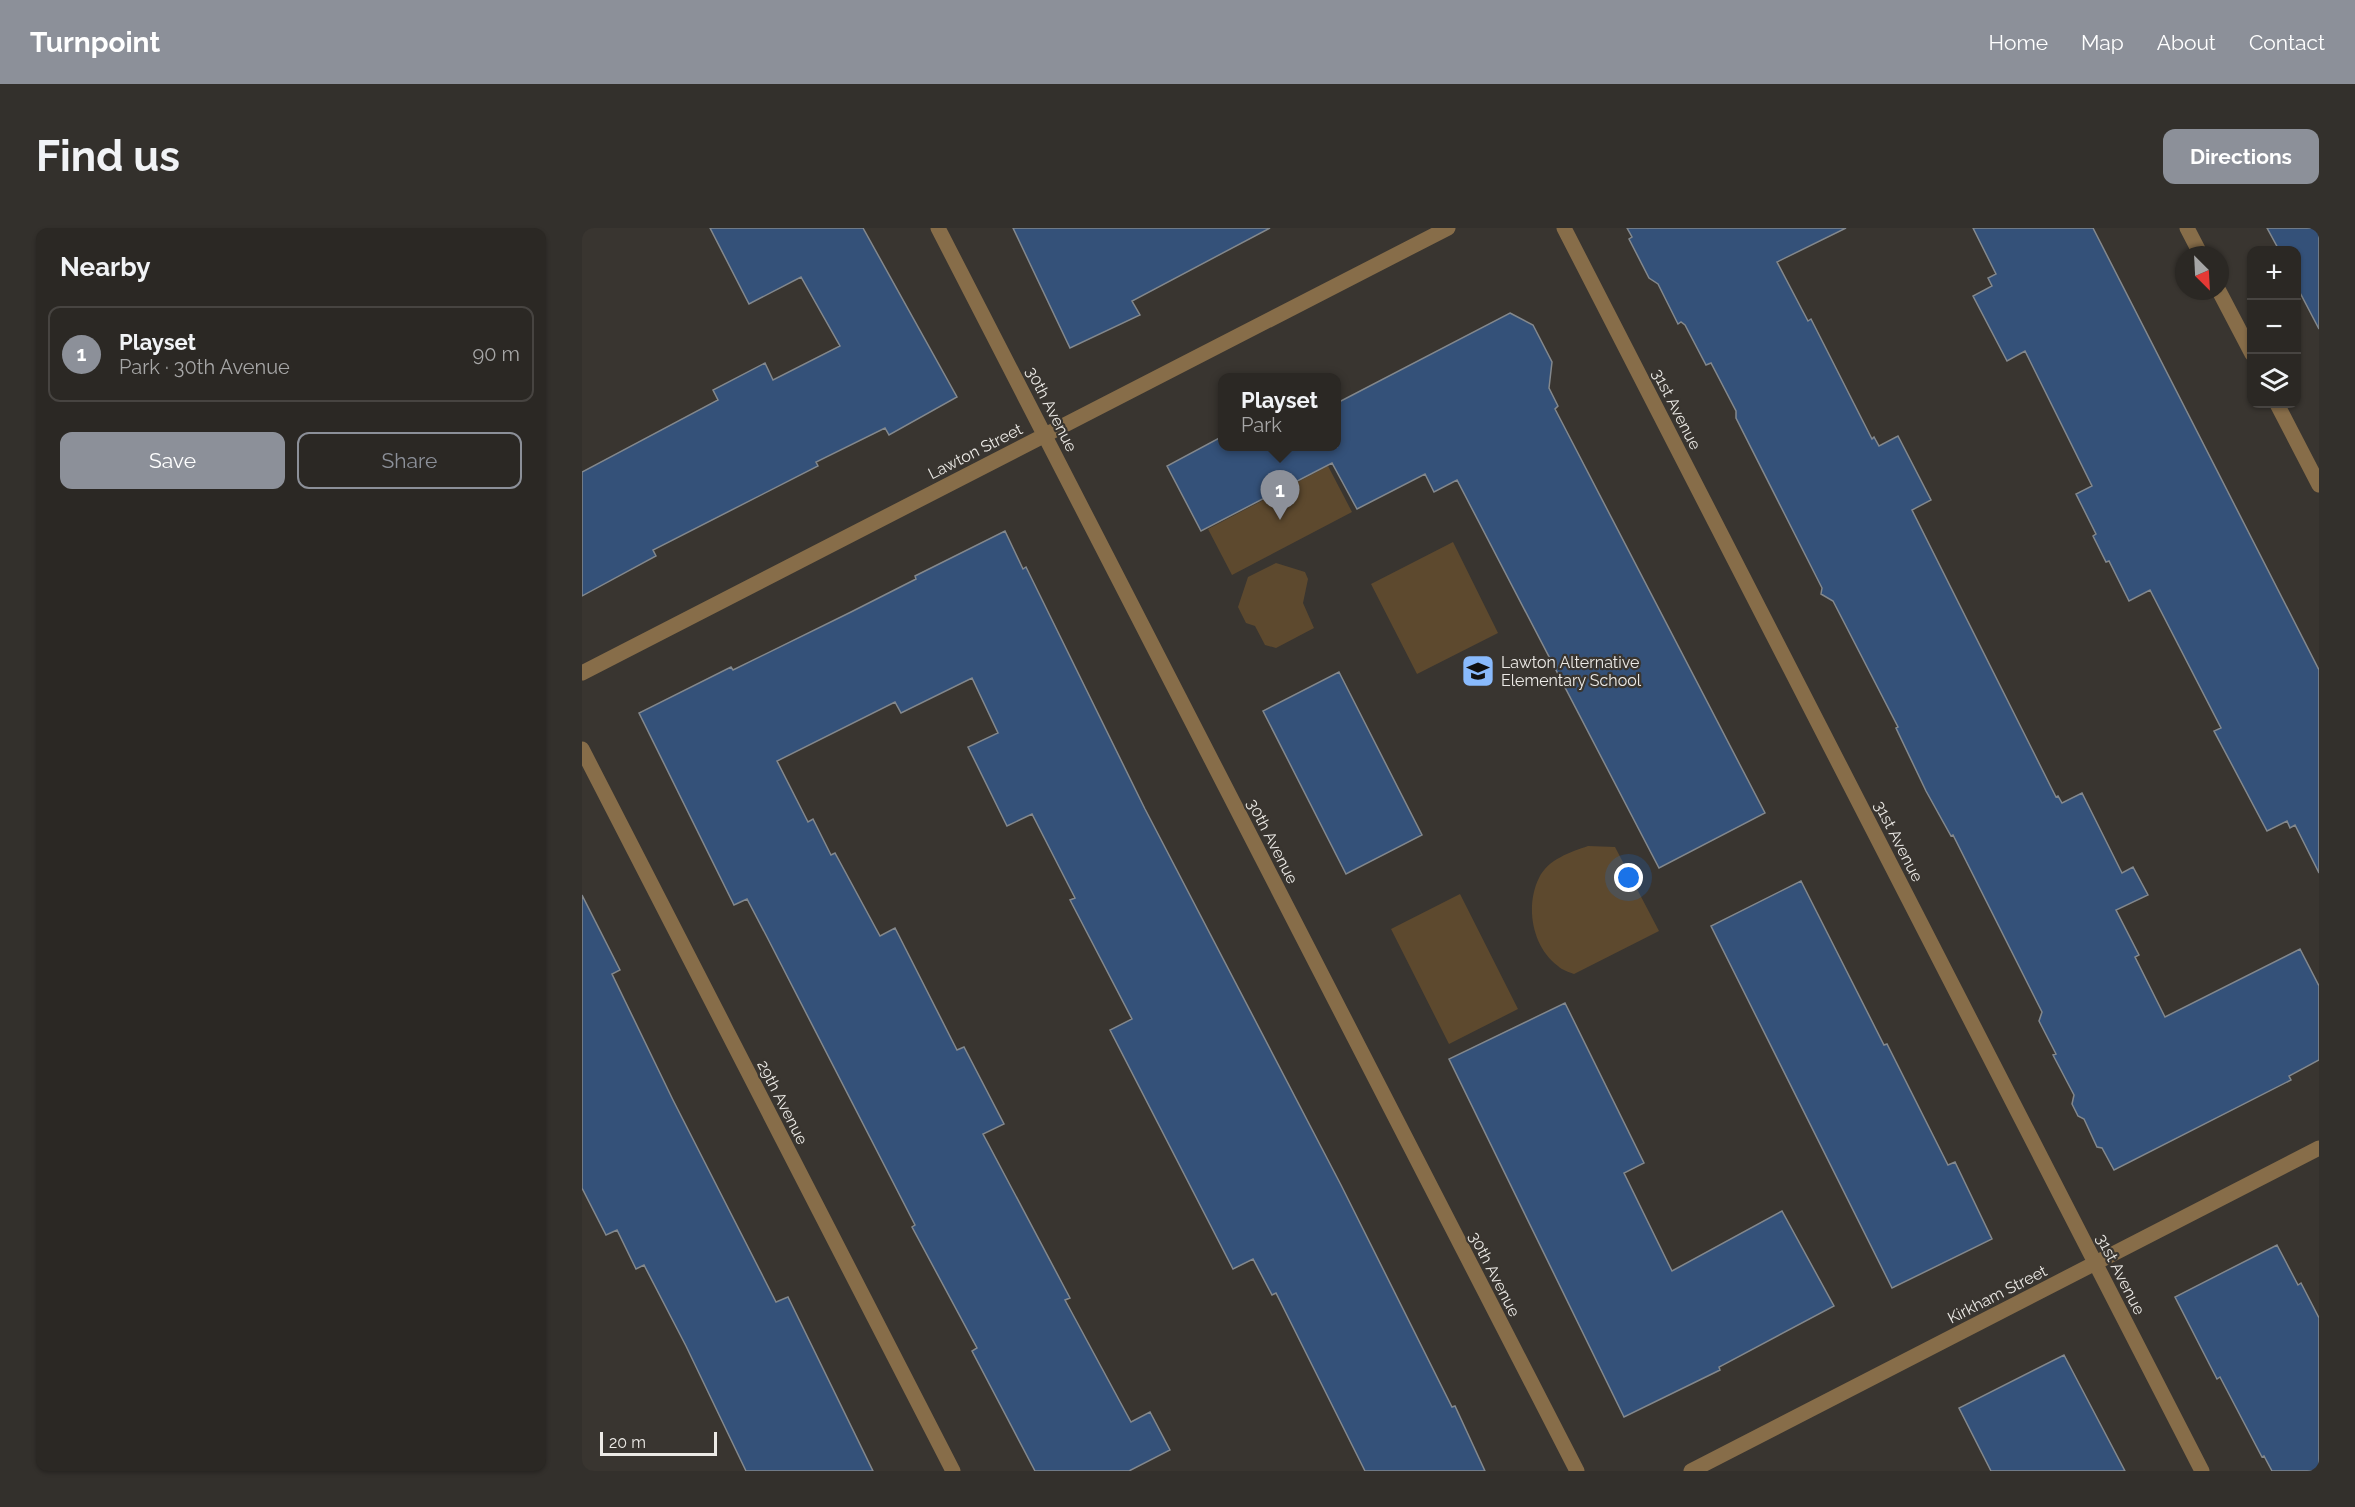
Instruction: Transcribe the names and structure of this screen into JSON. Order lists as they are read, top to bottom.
{
  "streets": {
    "street": [
      "30th Avenue",
      "31st Avenue",
      "Lawton Street",
      "29th Avenue",
      "Kirkham Street"
    ]
  },
  "crossings": [
    ["30th Avenue", "Lawton Street"],
    ["31st Avenue", "Kirkham Street"]
  ],
  "places": {
    "school or university": ["Lawton Alternative Elementary School"]
  },
  "scale_bar": "20 m",
  "north": "bottom right",
  "page": {
    "header": "Turnpoint",
    "nav": [
      "Home",
      "Map",
      "About",
      "Contact"
    ],
    "buttons": [
      "Directions",
      ["Save", "Share"]
    ],
    "title": "Find us",
    "heading": "Nearby",
    "map_buttons": ["+", "−"],
    "list": [
      {
        "mark": "1",
        "name": "Playset",
        "note": "Park · 30th Avenue",
        "value": "90 m"
      }
    ],
    "popup": ["Playset", "Park"],
    "pins": "1",
    "scale": "20 m"
  }
}
